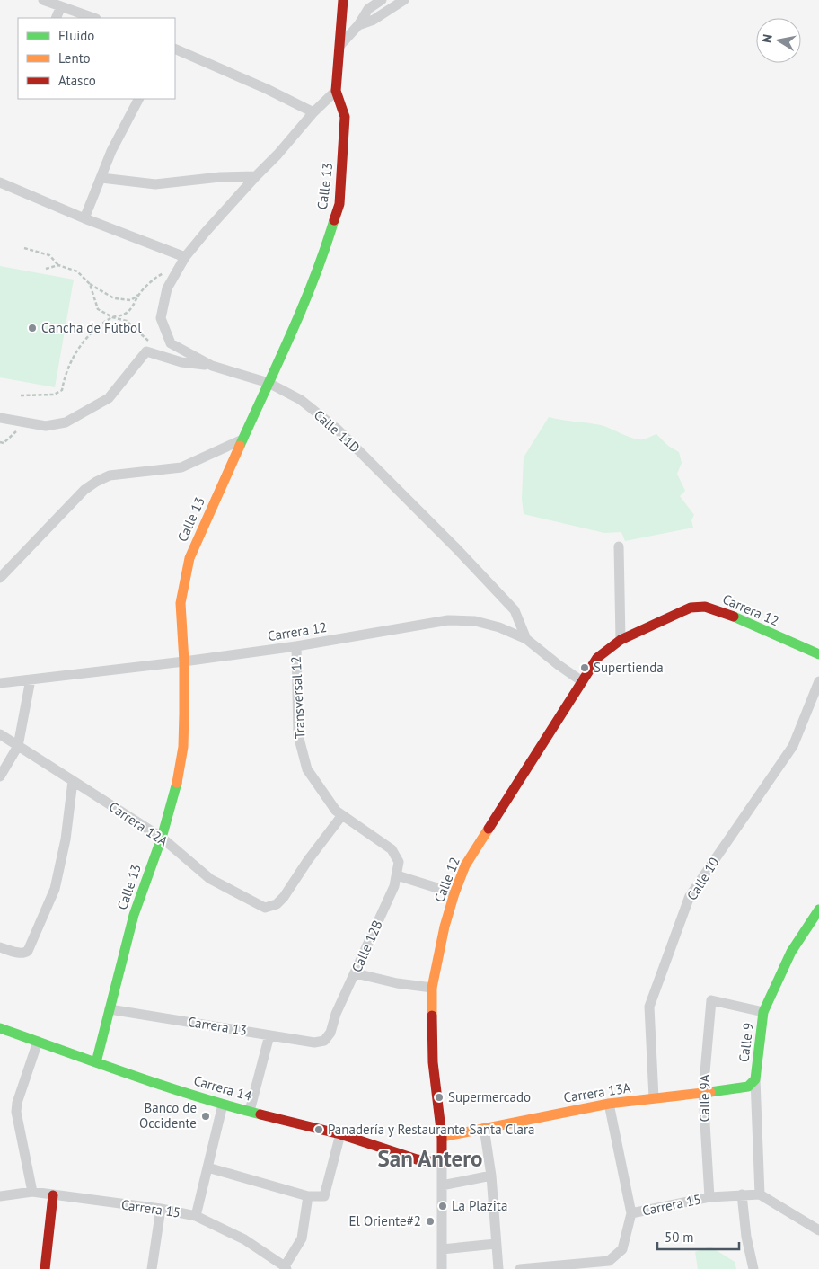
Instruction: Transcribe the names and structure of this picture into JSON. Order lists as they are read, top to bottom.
{
  "streets": {
    "street": [
      "Calle 13",
      "Calle 11D",
      "Carrera 12",
      "Transversal 12",
      "Carrera 12A",
      "Calle 10",
      "Calle 12",
      "Calle 12B",
      "Carrera 13",
      "Calle 9",
      "Carrera 14",
      "Carrera 13A",
      "Calle 9A",
      "Carrera 15"
    ]
  },
  "crossings": [
    ["Calle 13", "Calle 11D"],
    ["Calle 13", "Carrera 12"],
    ["Calle 13", "Carrera 12A"],
    ["Calle 13", "Carrera 13"],
    ["Calle 13", "Carrera 14"],
    ["Calle 11D", "Carrera 12"],
    ["Carrera 12", "Transversal 12"],
    ["Carrera 12", "Calle 12"],
    ["Transversal 12", "Carrera 12A"],
    ["Transversal 12", "Calle 12B"],
    ["Carrera 12A", "Calle 12B"],
    ["Calle 10", "Carrera 13A"],
    ["Calle 12", "Carrera 14"],
    ["Calle 12", "Carrera 13A"],
    ["Calle 12B", "Carrera 13"],
    ["Calle 9", "Carrera 13A"],
    ["Calle 9", "Calle 9A"],
    ["Calle 9", "Carrera 15"],
    ["Carrera 13A", "Calle 9A"],
    ["Calle 9A", "Carrera 15"]
  ],
  "districts": ["San Antero"],
  "places": [
    "Cancha de Fútbol",
    "Supertienda",
    "Supermercado",
    "Banco de Occidente",
    "Panadería y Restaurante Santa Clara",
    "La Plazita",
    "El Oriente#2"
  ],
  "legend": ["Fluido", "Lento", "Atasco"],
  "scale_bar": "50 m",
  "north": "left"
}
